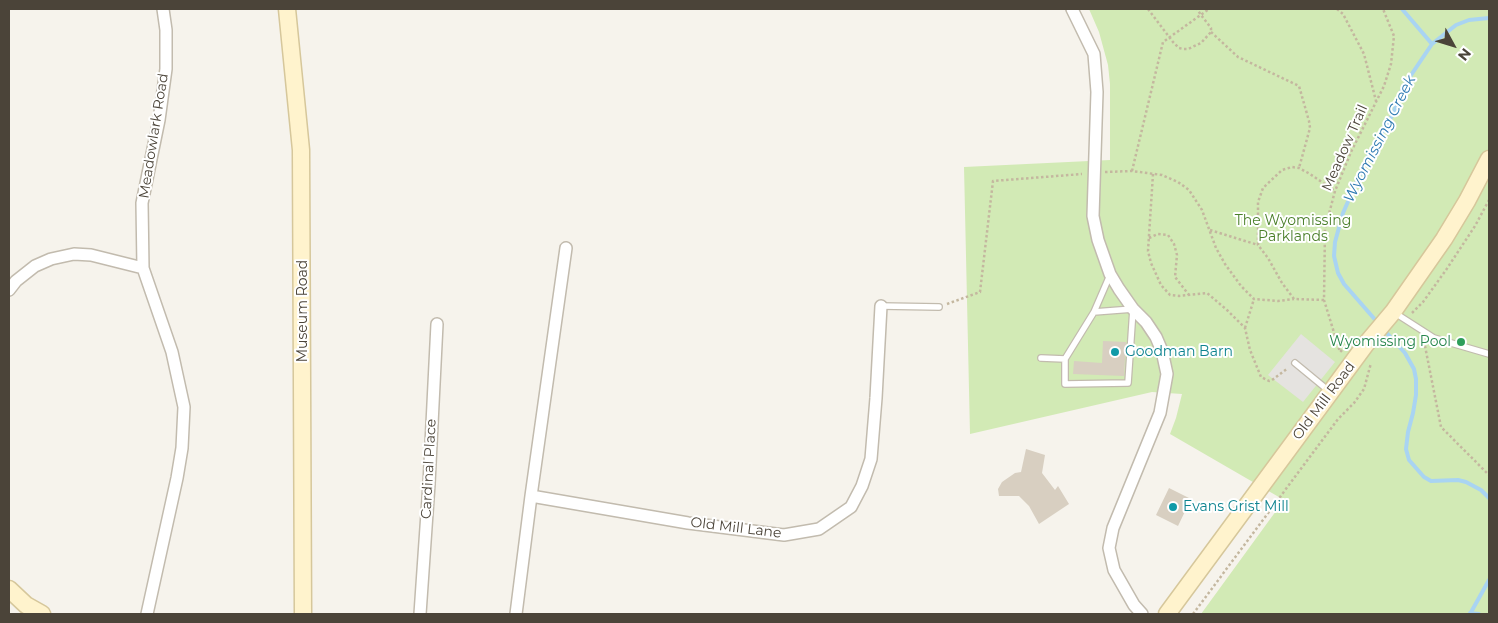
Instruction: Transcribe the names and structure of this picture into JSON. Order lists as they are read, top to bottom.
{
  "streets": {
    "main road": ["Museum Road", "Old Mill Road"],
    "street": ["Meadowlark Road", "Cardinal Place", "Old Mill Lane"],
    "path": ["Meadow Trail"]
  },
  "water": ["Wyomissing Creek"],
  "parks": ["The Wyomissing Parklands"],
  "places": ["Wyomissing Pool", "Goodman Barn", "Evans Grist Mill"],
  "north": "bottom right"
}
